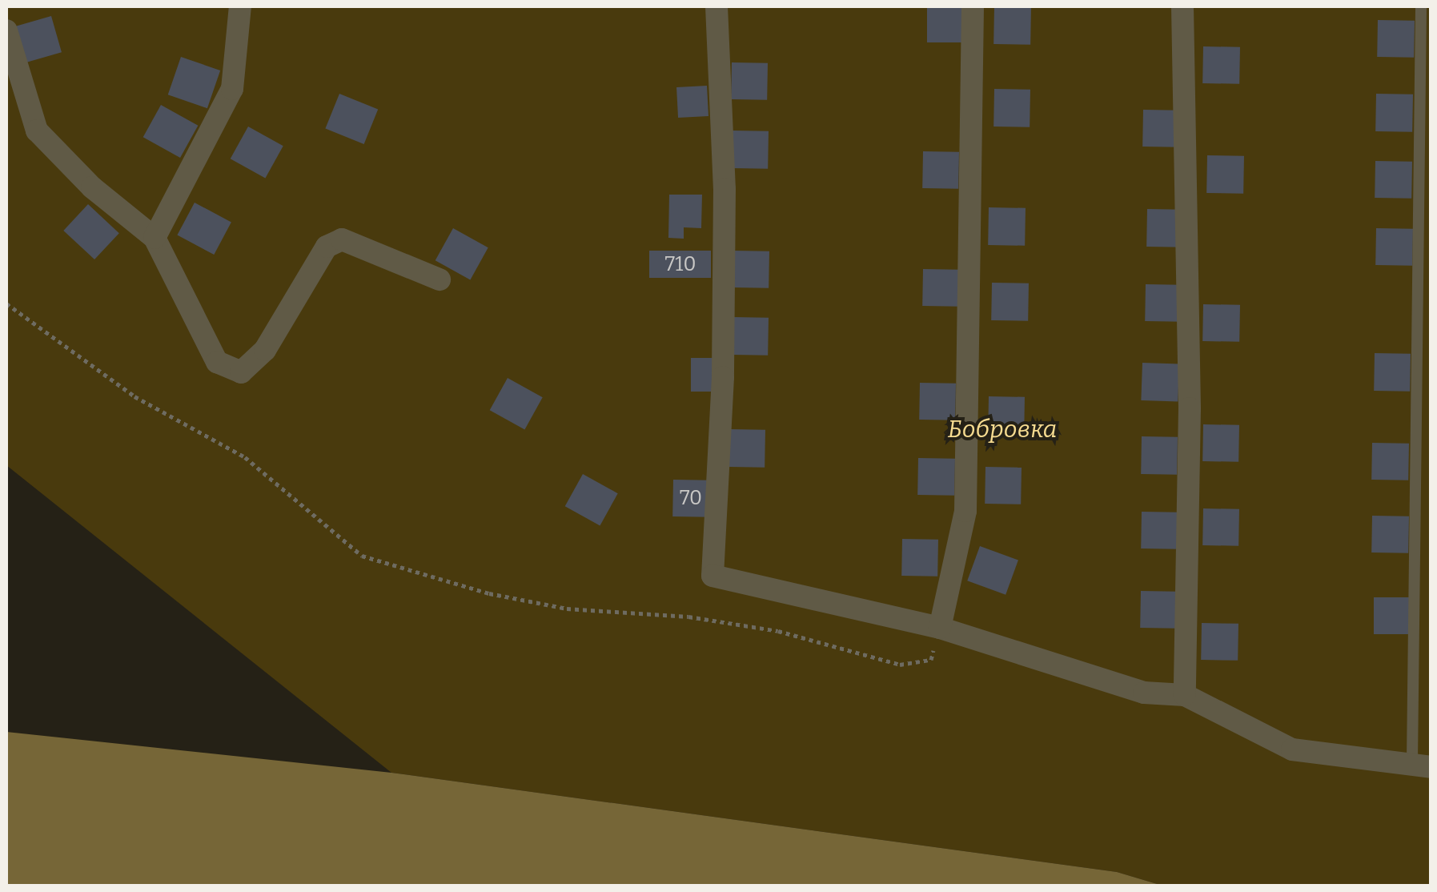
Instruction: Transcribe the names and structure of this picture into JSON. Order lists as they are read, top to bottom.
{
  "parks": ["Бобровка"],
  "house_numbers": ["710", "70"]
}
